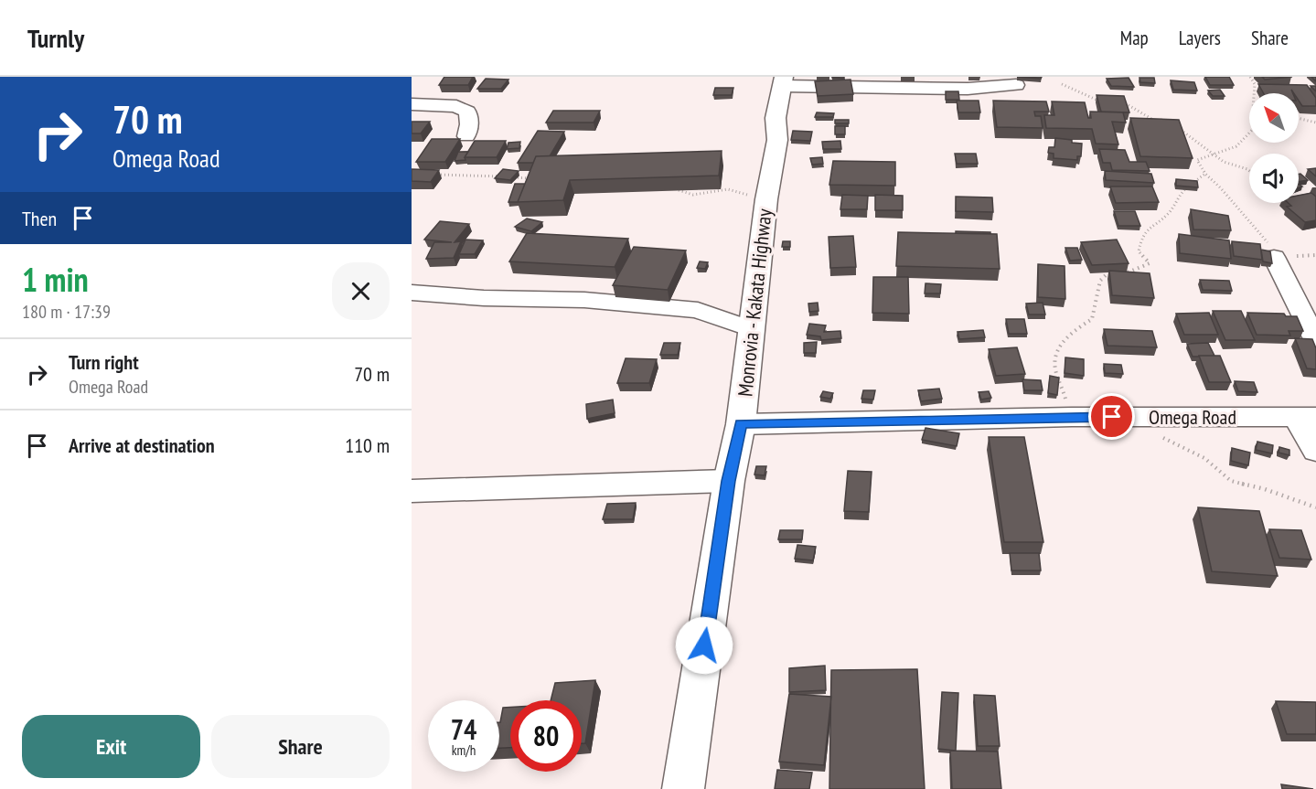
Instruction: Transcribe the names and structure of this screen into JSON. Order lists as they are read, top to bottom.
{
  "streets": {
    "highway": ["Monrovia - Kakata Highway"],
    "street": ["Omega Road"]
  },
  "crossings": [
    ["Monrovia - Kakata Highway", "Omega Road"]
  ],
  "north": "top left",
  "page": {
    "header": "Turnly",
    "nav": ["Map", "Layers", "Share"],
    "turn": ["70 m", "Omega Road"],
    "then": "Then",
    "heading": ["1 min", "180 m · 17:39"],
    "list": [
      {
        "name": "Turn right",
        "note": "Omega Road",
        "value": "70 m"
      },
      {
        "name": "Arrive at destination",
        "value": "110 m"
      }
    ],
    "speed": "74 km/h",
    "limit": "80",
    "buttons": ["Exit", "Share"]
  }
}
